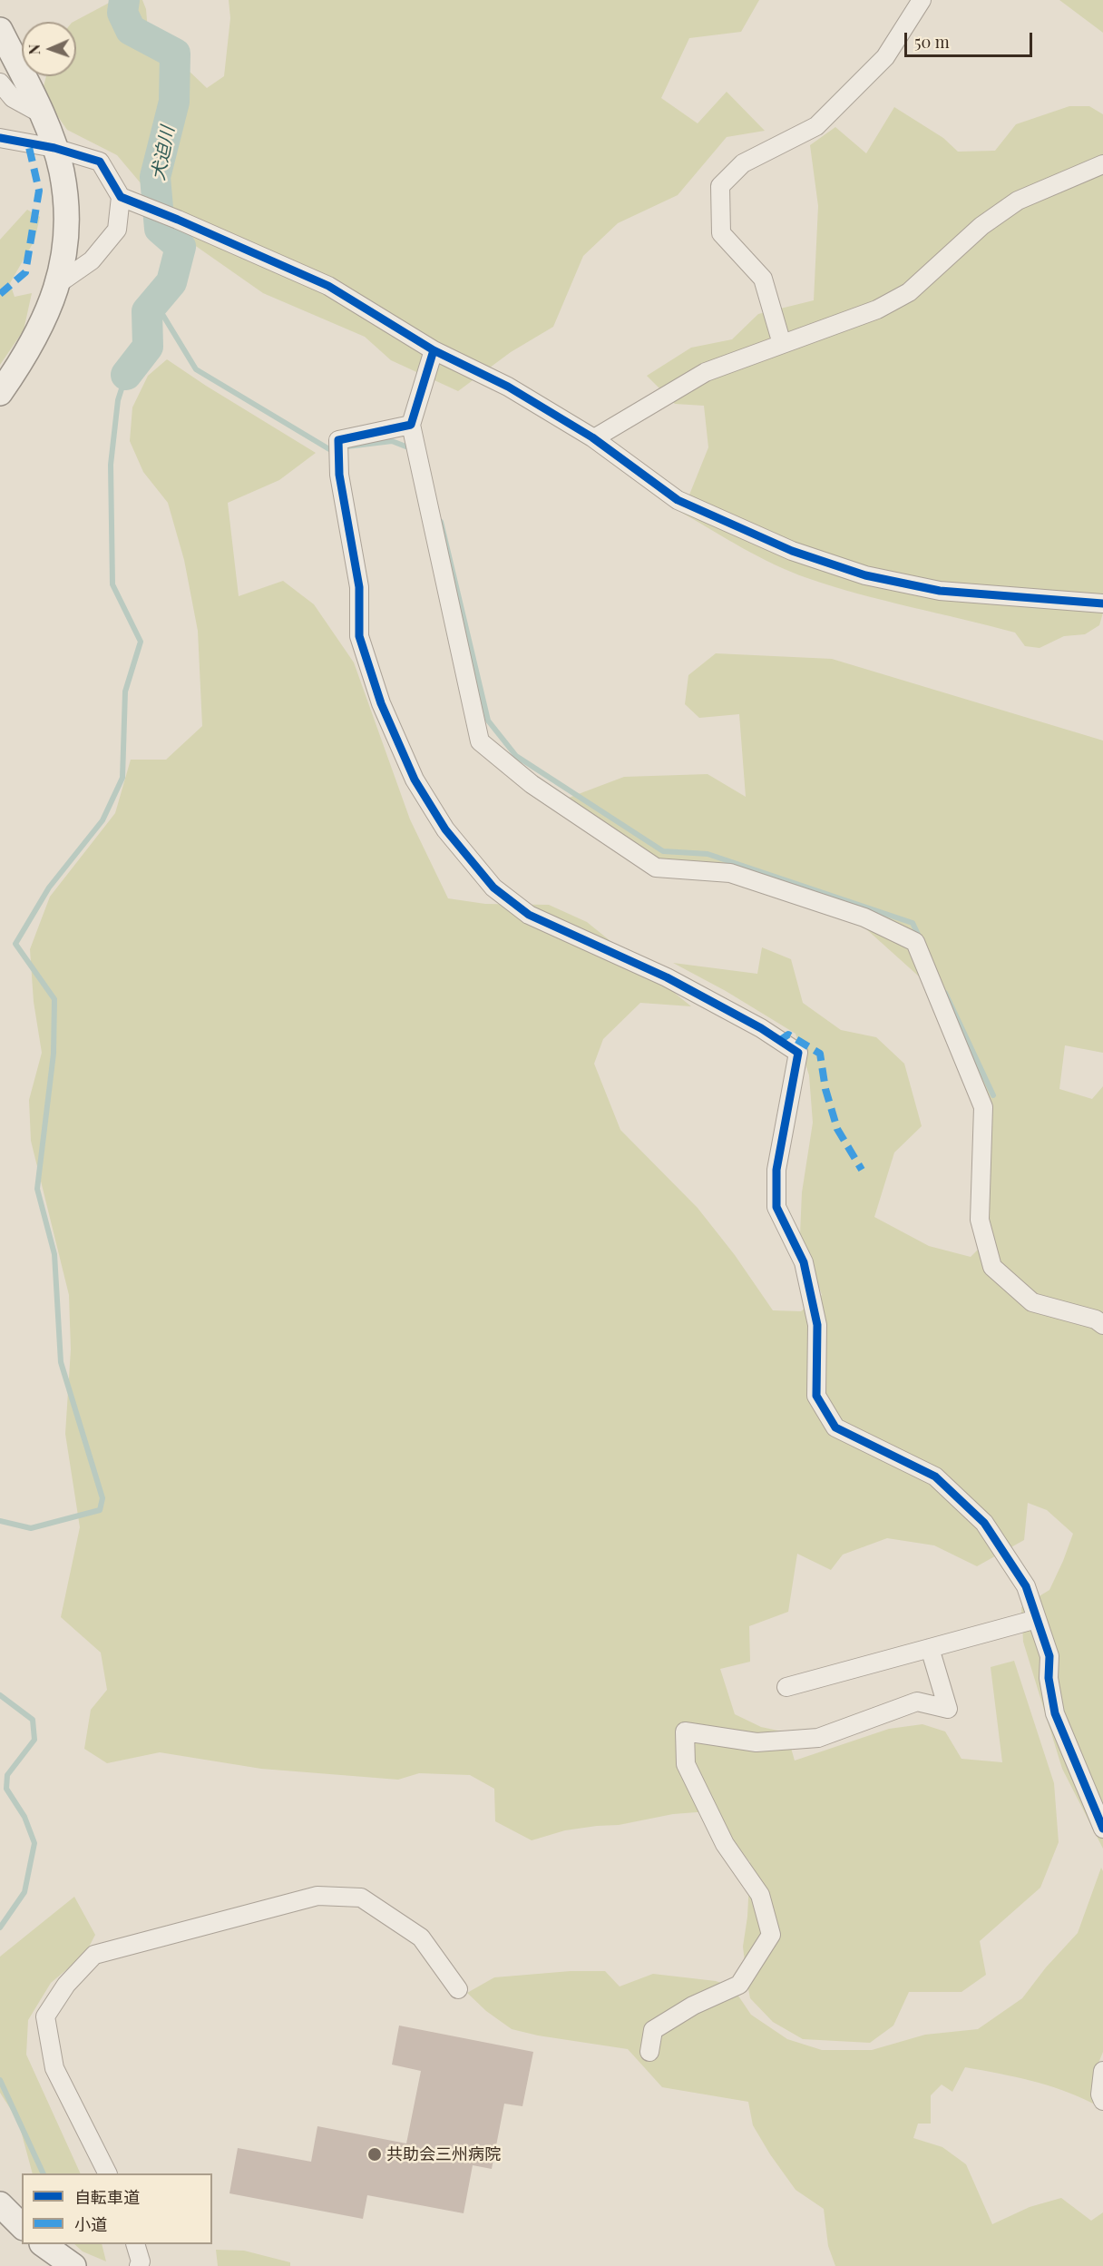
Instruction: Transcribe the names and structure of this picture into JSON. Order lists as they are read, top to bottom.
{
  "water": ["犬迫川"],
  "places": ["共助会三州病院"],
  "legend": ["自転車道", "小道"],
  "scale_bar": "50 m",
  "north": "left"
}
